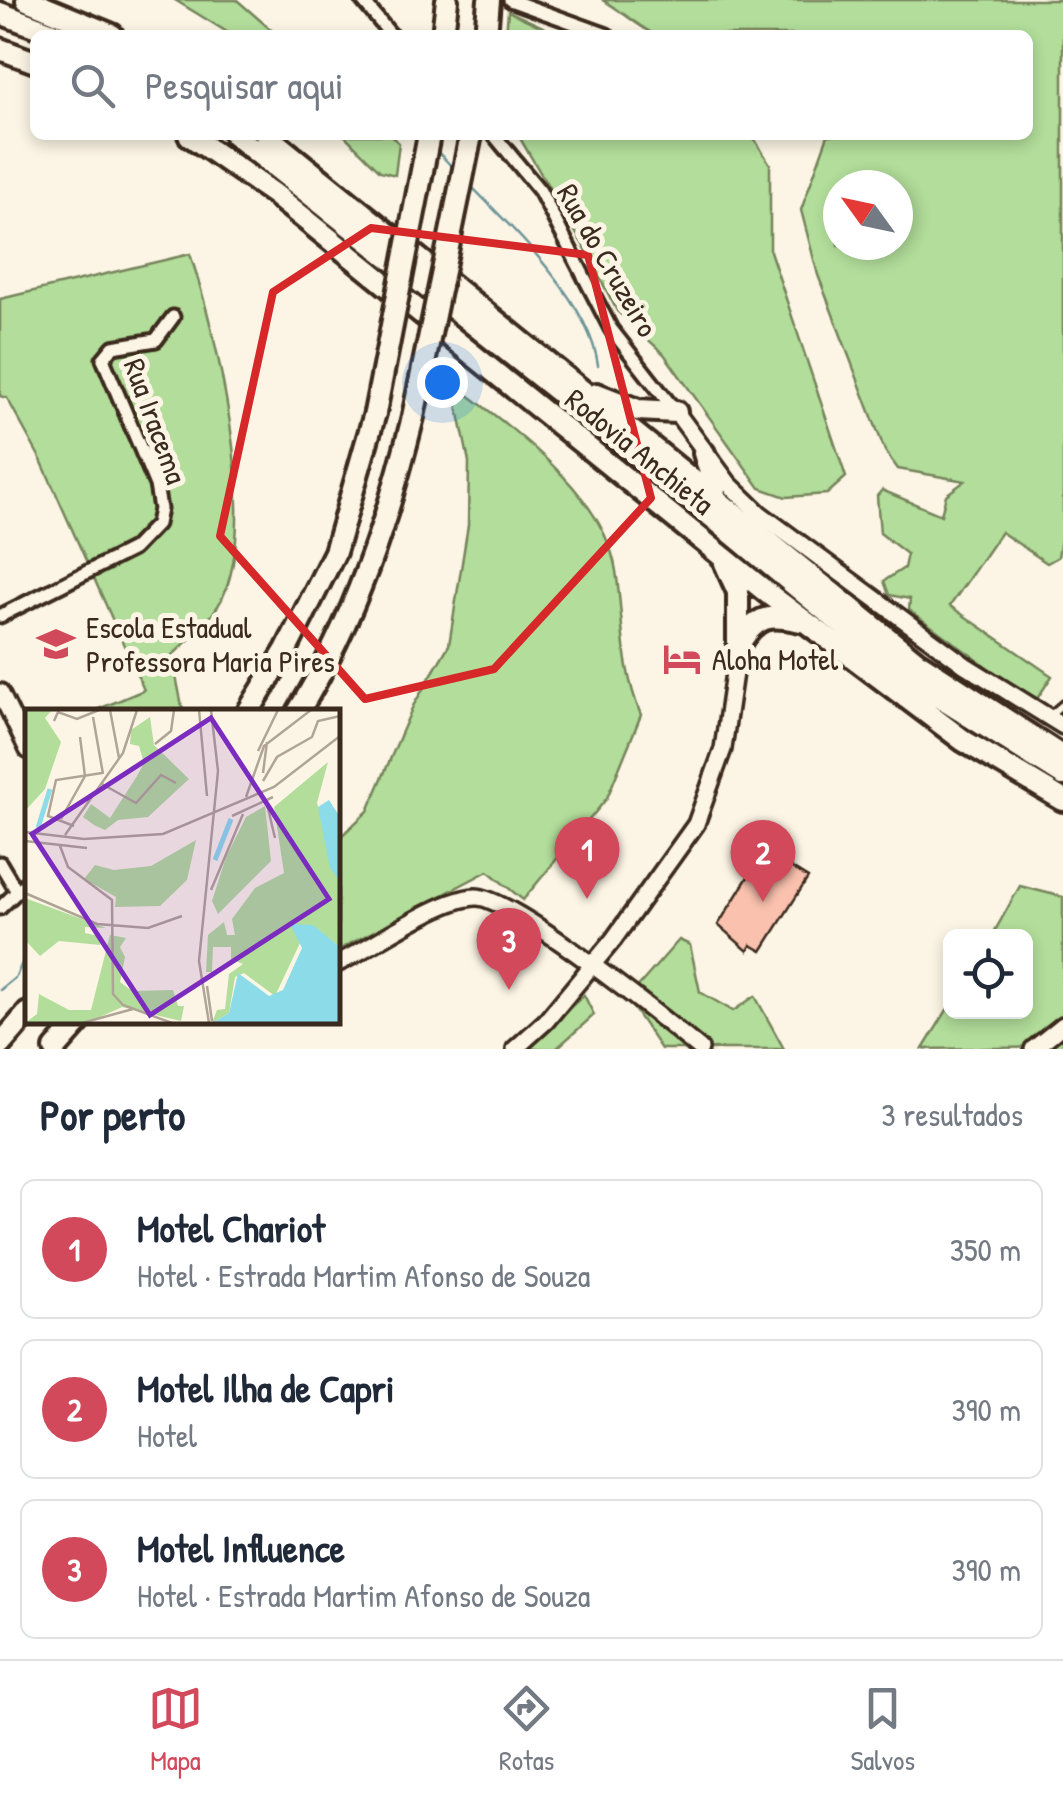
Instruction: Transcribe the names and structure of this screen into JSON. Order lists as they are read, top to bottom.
{
  "streets": {
    "highway": ["Rodovia Anchieta"],
    "street": ["Rua do Cruzeiro", "Rua Iracema"]
  },
  "places": {
    "school or university": ["Escola Estadual Professora Maria Pires"],
    "hotel": ["Aloha Motel"]
  },
  "north": "top left",
  "page": {
    "search": "Pesquisar aqui",
    "pins": ["1", "2", "3"],
    "heading": ["Por perto", "3 resultados"],
    "list": [
      {
        "mark": "1",
        "name": "Motel Chariot",
        "note": "Hotel · Estrada Martim Afonso de Souza",
        "value": "350 m"
      },
      {
        "mark": "2",
        "name": "Motel Ilha de Capri",
        "note": "Hotel",
        "value": "390 m"
      },
      {
        "mark": "3",
        "name": "Motel Influence",
        "note": "Hotel · Estrada Martim Afonso de Souza",
        "value": "390 m"
      }
    ],
    "nav": ["Mapa", "Rotas", "Salvos"]
  }
}
